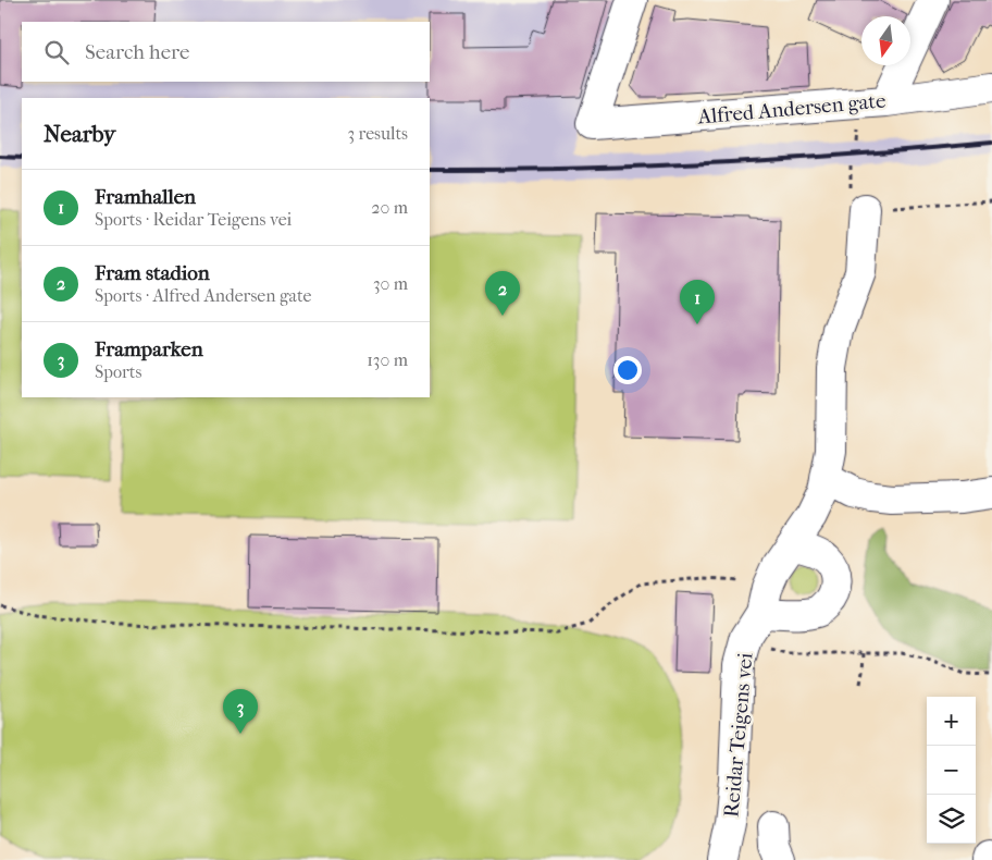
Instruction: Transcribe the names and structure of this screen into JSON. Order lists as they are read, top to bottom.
{
  "streets": {
    "street": ["Alfred Andersen gate", "Reidar Teigens vei"]
  },
  "north": "bottom",
  "page": {
    "search": "Search here",
    "heading": ["Nearby", "3 results"],
    "list": [
      {
        "mark": "1",
        "name": "Framhallen",
        "note": "Sports · Reidar Teigens vei",
        "value": "20 m"
      },
      {
        "mark": "2",
        "name": "Fram stadion",
        "note": "Sports · Alfred Andersen gate",
        "value": "30 m"
      },
      {
        "mark": "3",
        "name": "Framparken",
        "note": "Sports",
        "value": "130 m"
      }
    ],
    "pins": ["2", "1", "3"],
    "map_buttons": ["+", "−"]
  }
}
